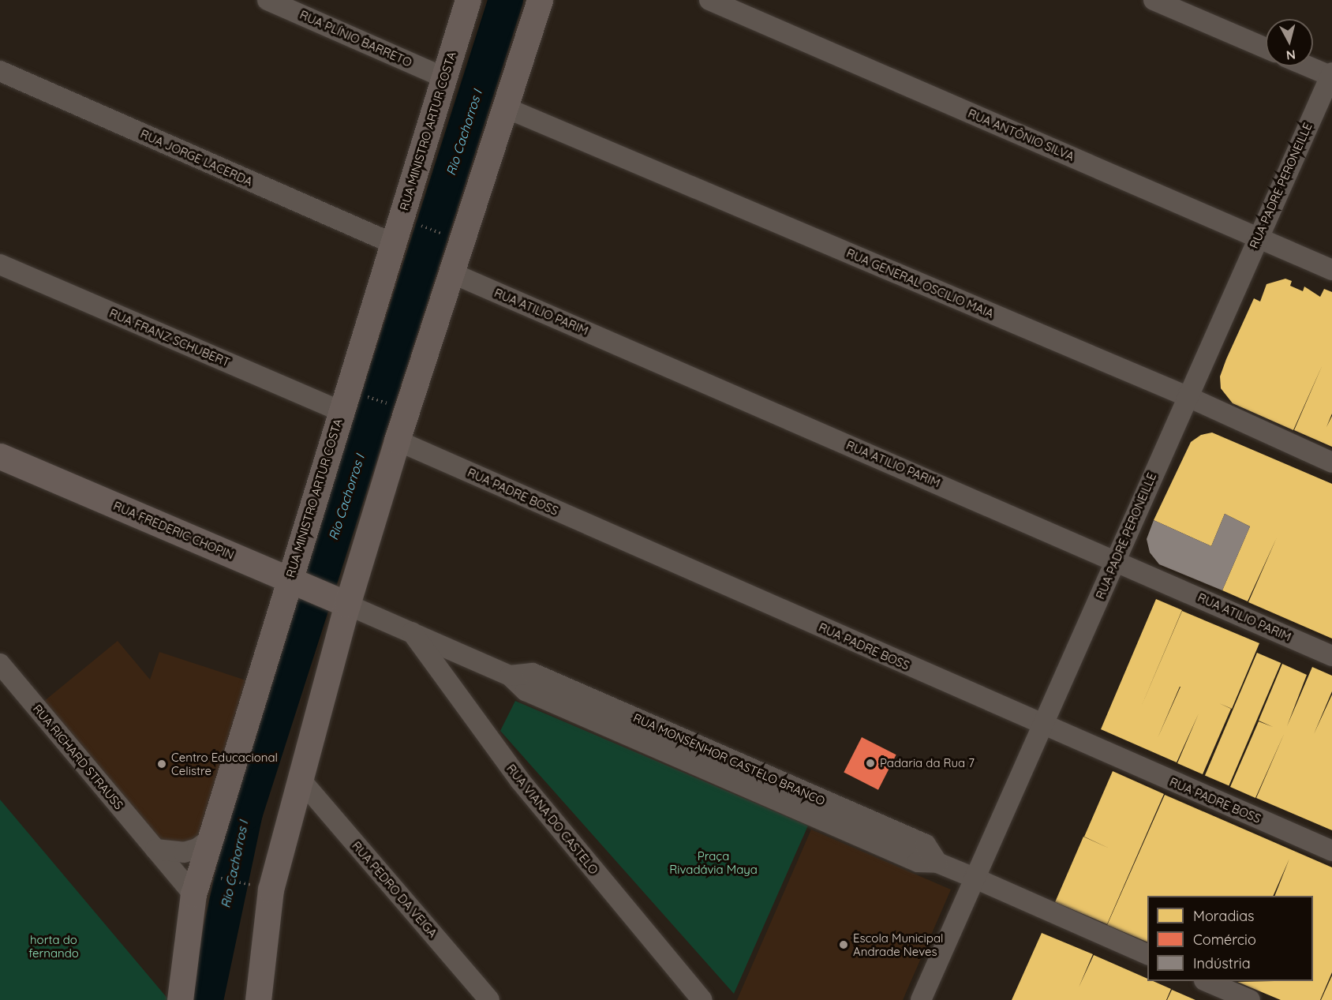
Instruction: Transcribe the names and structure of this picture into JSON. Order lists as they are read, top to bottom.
{
  "streets": {
    "street": [
      "RUA PLÍNIO BARRETO",
      "RUA MINISTRO ARTUR COSTA",
      "RUA ANTÔNIO SILVA",
      "RUA JORGE LACERDA",
      "RUA PADRE PERONEILLE",
      "RUA GENERAL OSCILIO MAIA",
      "RUA ATILIO PARIM",
      "RUA FRANZ SCHUBERT",
      "RUA PADRE BOSS",
      "RUA FREDERIC CHOPIN",
      "RUA RICHARD STRAUSS",
      "RUA MONSENHOR CASTELO BRANCO",
      "RUA VIANA DO CASTELO",
      "RUA PEDRO DA VEIGA"
    ]
  },
  "crossings": [
    ["RUA PLÍNIO BARRETO", "RUA MINISTRO ARTUR COSTA"],
    ["RUA MINISTRO ARTUR COSTA", "RUA JORGE LACERDA"],
    ["RUA MINISTRO ARTUR COSTA", "RUA FRANZ SCHUBERT"],
    ["RUA MINISTRO ARTUR COSTA", "RUA FREDERIC CHOPIN"],
    ["RUA MINISTRO ARTUR COSTA", "RUA RICHARD STRAUSS"],
    ["RUA ANTÔNIO SILVA", "RUA PADRE PERONEILLE"],
    ["RUA PADRE PERONEILLE", "RUA GENERAL OSCILIO MAIA"],
    ["RUA PADRE PERONEILLE", "RUA ATILIO PARIM"],
    ["RUA PADRE PERONEILLE", "RUA PADRE BOSS"],
    ["RUA PADRE PERONEILLE", "RUA MONSENHOR CASTELO BRANCO"],
    ["RUA FREDERIC CHOPIN", "RUA MONSENHOR CASTELO BRANCO"],
    ["RUA MONSENHOR CASTELO BRANCO", "RUA VIANA DO CASTELO"]
  ],
  "water": ["Rio Cachorros I"],
  "parks": ["Praça Rivadávia Maya", "horta do fernando"],
  "places": ["Padaria da Rua 7", "Centro Educacional Celistre", "Escola Municipal Andrade Neves"],
  "legend": ["Moradias", "Comércio", "Indústria"],
  "north": "bottom"
}
